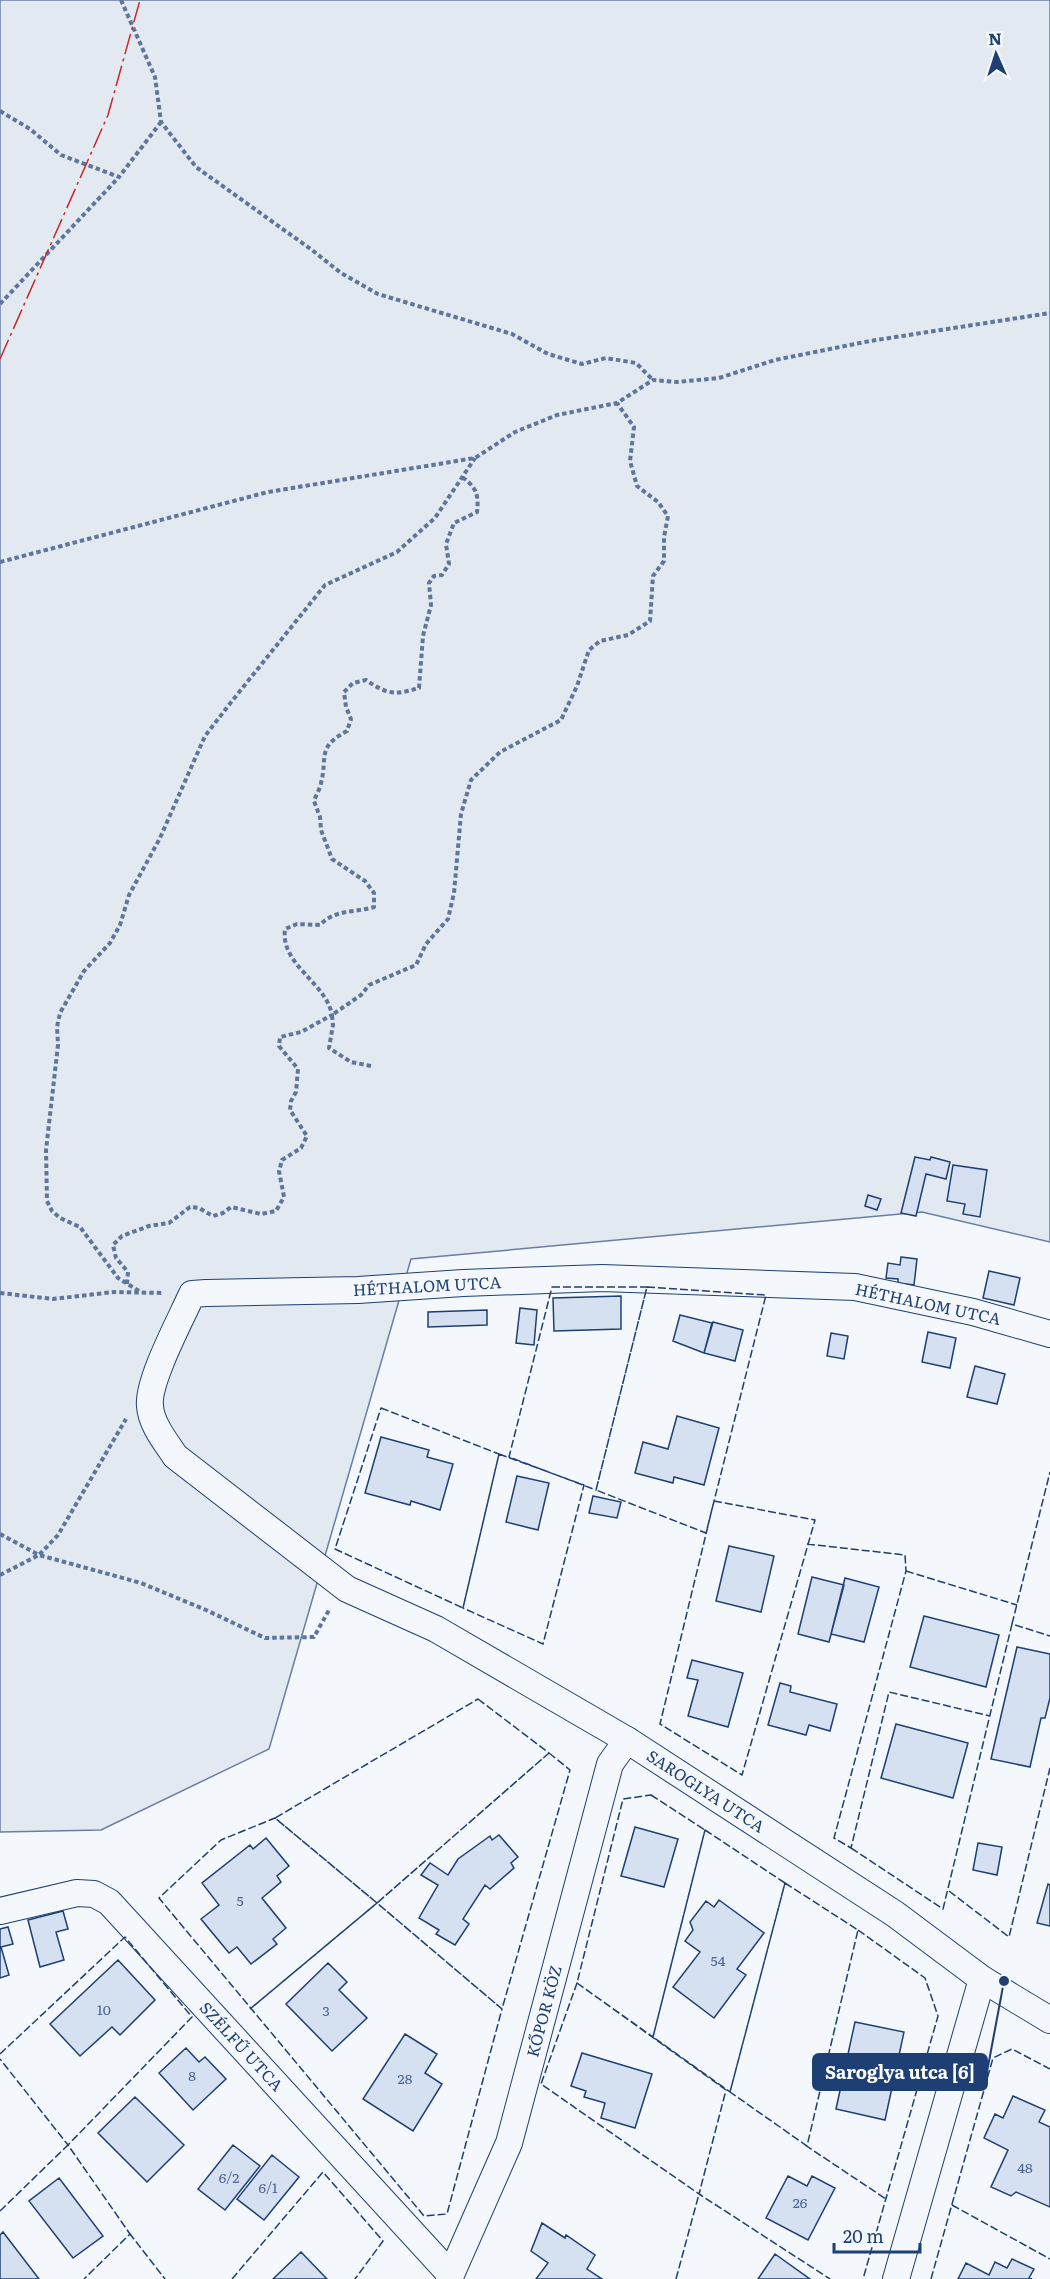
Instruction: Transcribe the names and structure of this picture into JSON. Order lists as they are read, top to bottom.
{
  "streets": {
    "street": [
      "HÉTHALOM UTCA",
      "SAROGLYA UTCA",
      "KŐPOR KÖZ",
      "SZÉLFŰ UTCA"
    ]
  },
  "crossings": [
    ["SAROGLYA UTCA", "KŐPOR KÖZ"],
    ["KŐPOR KÖZ", "SZÉLFŰ UTCA"]
  ],
  "places": ["Saroglya utca [6]"],
  "house_numbers": [
    "5",
    "54",
    "10",
    "3",
    "8",
    "28",
    "48",
    "6/2",
    "6/1",
    "26"
  ],
  "scale_bar": "20 m",
  "north": "top"
}
